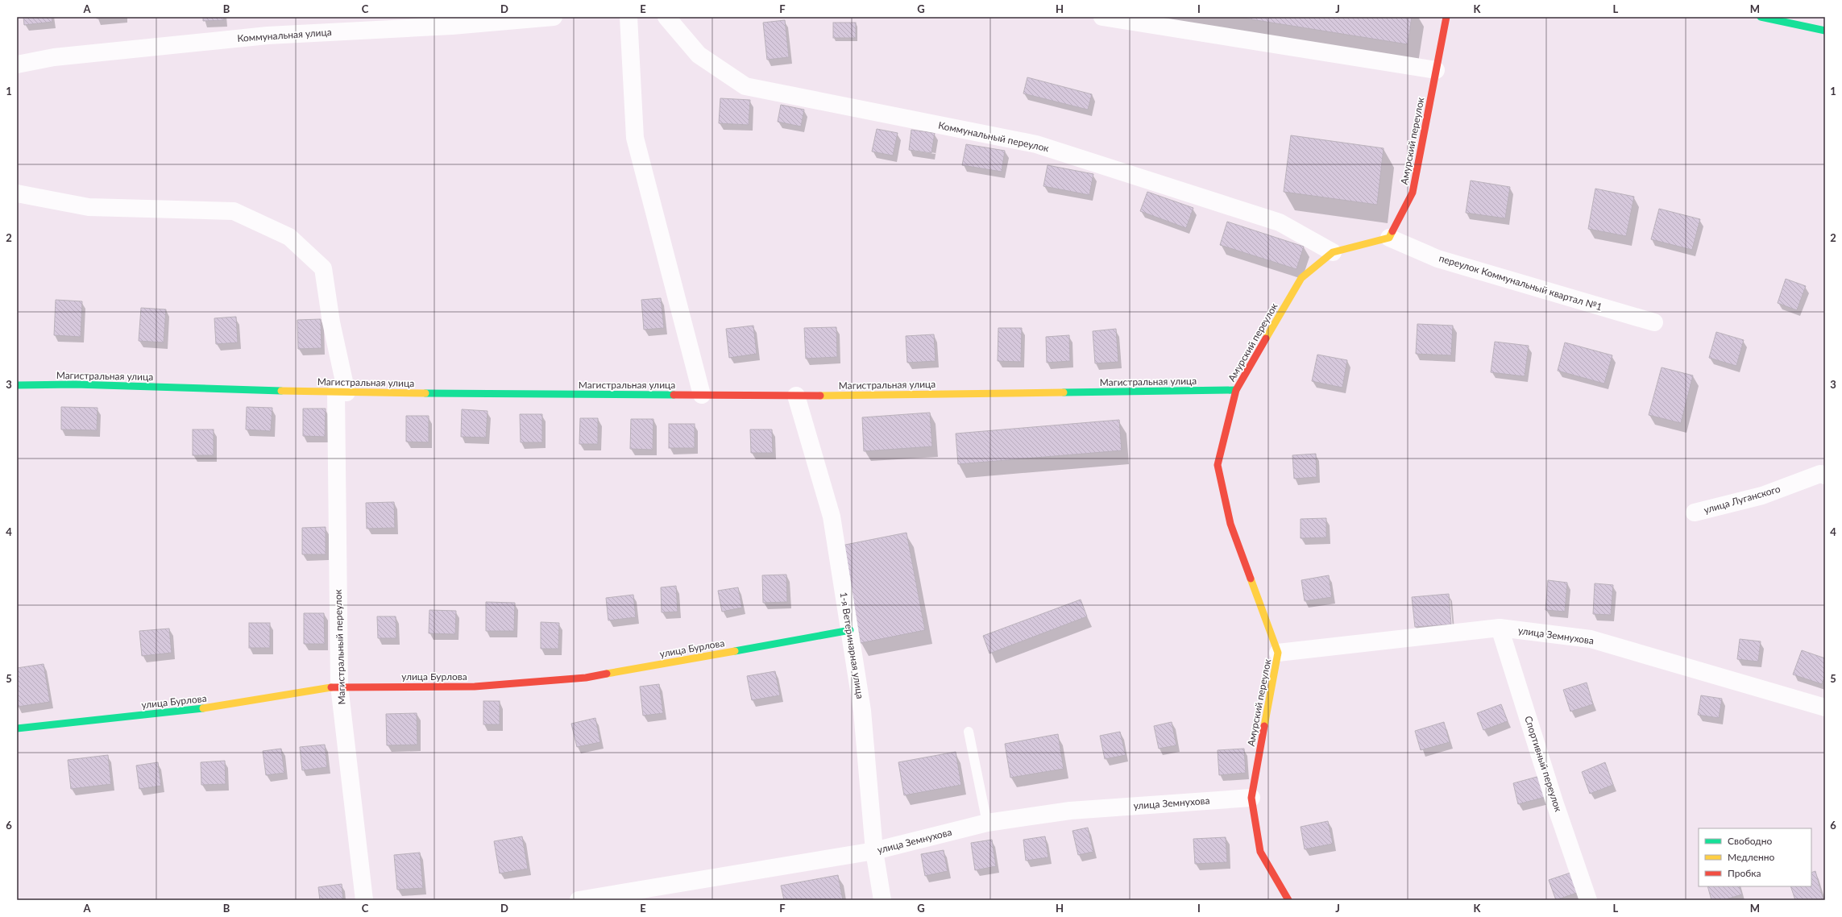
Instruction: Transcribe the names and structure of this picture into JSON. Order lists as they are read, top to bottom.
{
  "streets": {
    "street": [
      "Коммунальная улица",
      "Коммунальный переулок",
      "Амурский переулок",
      "переулок Коммунальный квартал №1",
      "Магистральная улица",
      "улица Луганского",
      "улица Земнухова",
      "1-я Ветеринарная улица",
      "Магистральный переулок",
      "улица Бурлова",
      "Спортивный переулок"
    ]
  },
  "crossings": [
    ["Коммунальный переулок", "Амурский переулок"],
    ["Амурский переулок", "переулок Коммунальный квартал №1"],
    ["Амурский переулок", "Магистральная улица"],
    ["Амурский переулок", "улица Земнухова"],
    ["Магистральная улица", "1-я Ветеринарная улица"],
    ["Магистральная улица", "Магистральный переулок"],
    ["улица Земнухова", "1-я Ветеринарная улица"],
    ["улица Земнухова", "Спортивный переулок"],
    ["1-я Ветеринарная улица", "улица Бурлова"],
    ["Магистральный переулок", "улица Бурлова"]
  ],
  "legend": ["Свободно", "Медленно", "Пробка"],
  "grid": {
    "columns": [
      "A",
      "B",
      "C",
      "D",
      "E",
      "F",
      "G",
      "H",
      "I",
      "J",
      "K",
      "L",
      "M"
    ],
    "rows": [
      "1",
      "2",
      "3",
      "4",
      "5",
      "6"
    ]
  }
}
